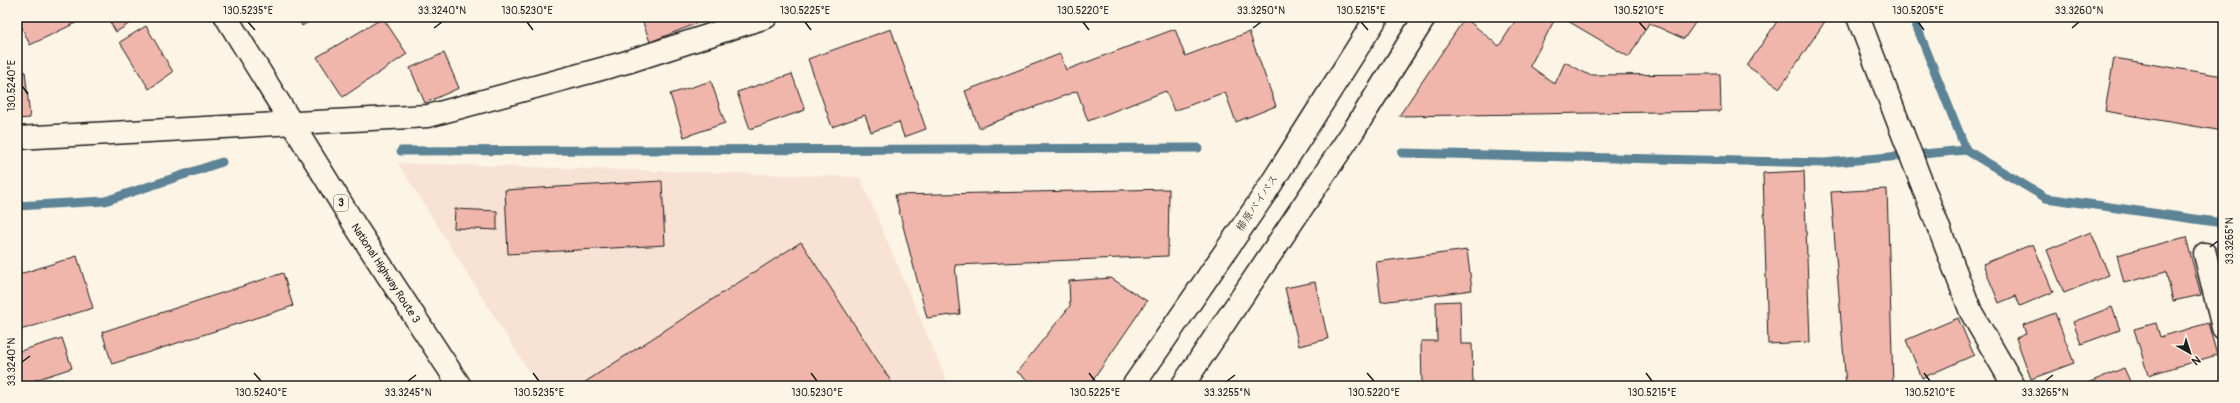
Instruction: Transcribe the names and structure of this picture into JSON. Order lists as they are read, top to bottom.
{
  "streets": {
    "main road": ["3", "櫛原バイパス", "National Highway Route 3"]
  },
  "north": "bottom right",
  "coordinates": [
    "130.5235°E",
    "33.3240°N",
    "130.5230°E",
    "130.5225°E",
    "130.5220°E",
    "33.3250°N",
    "130.5215°E",
    "130.5210°E",
    "130.5205°E",
    "33.3260°N",
    "130.5240°E",
    "33.3265°N",
    "33.3245°N",
    "33.3255°N"
  ]
}
